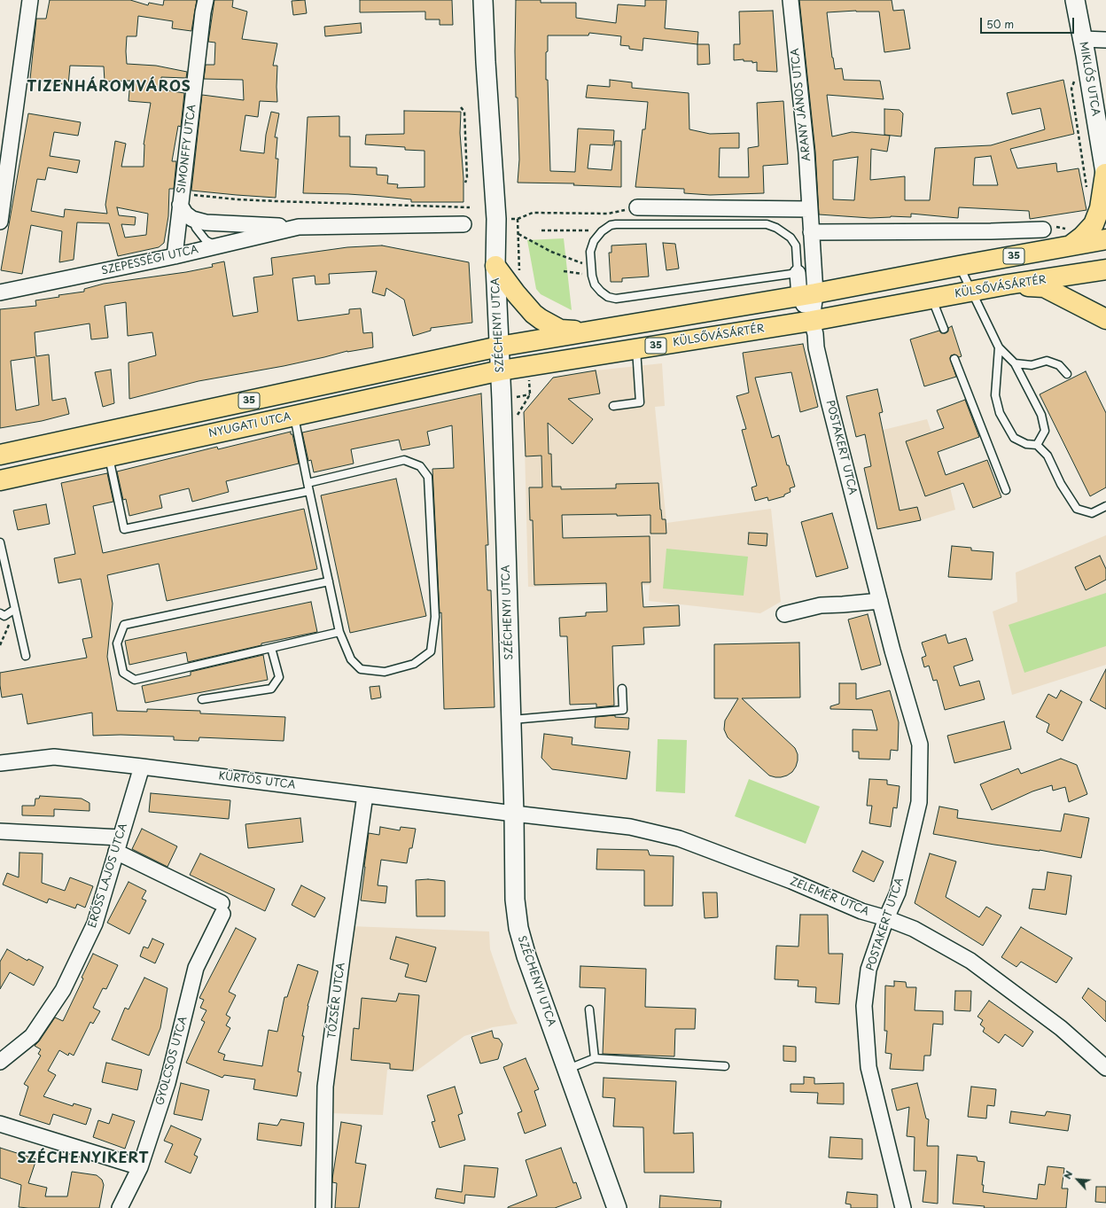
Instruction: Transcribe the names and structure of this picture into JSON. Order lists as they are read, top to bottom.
{
  "streets": {
    "main road": ["35", "KÜLSŐVÁSÁRTÉR", "NYUGATI UTCA"],
    "street": [
      "MIKLÓS UTCA",
      "ARANY JÁNOS UTCA",
      "SIMONFFY UTCA",
      "SZEPESSÉGI UTCA",
      "SZÉCHENYI UTCA",
      "POSTAKERT UTCA",
      "KÜRTÖS UTCA",
      "ERŐSS LAJOS UTCA",
      "ZELEMÉR UTCA",
      "TŐZSÉR UTCA",
      "GYOLCSOS UTCA"
    ]
  },
  "crossings": [
    ["SIMONFFY UTCA", "SZEPESSÉGI UTCA"],
    ["35", "SZÉCHENYI UTCA"],
    ["35", "POSTAKERT UTCA"],
    ["KÜLSŐVÁSÁRTÉR", "SZÉCHENYI UTCA"],
    ["KÜLSŐVÁSÁRTÉR", "NYUGATI UTCA"],
    ["KÜLSŐVÁSÁRTÉR", "POSTAKERT UTCA"],
    ["SZÉCHENYI UTCA", "NYUGATI UTCA"],
    ["SZÉCHENYI UTCA", "KÜRTÖS UTCA"],
    ["SZÉCHENYI UTCA", "ZELEMÉR UTCA"],
    ["POSTAKERT UTCA", "ZELEMÉR UTCA"],
    ["KÜRTÖS UTCA", "ERŐSS LAJOS UTCA"],
    ["KÜRTÖS UTCA", "ZELEMÉR UTCA"],
    ["KÜRTÖS UTCA", "TŐZSÉR UTCA"],
    ["ERŐSS LAJOS UTCA", "GYOLCSOS UTCA"]
  ],
  "districts": ["TIZENHÁROMVÁROS", "SZÉCHENYIKERT"],
  "scale_bar": "50 m",
  "north": "top left"
}
